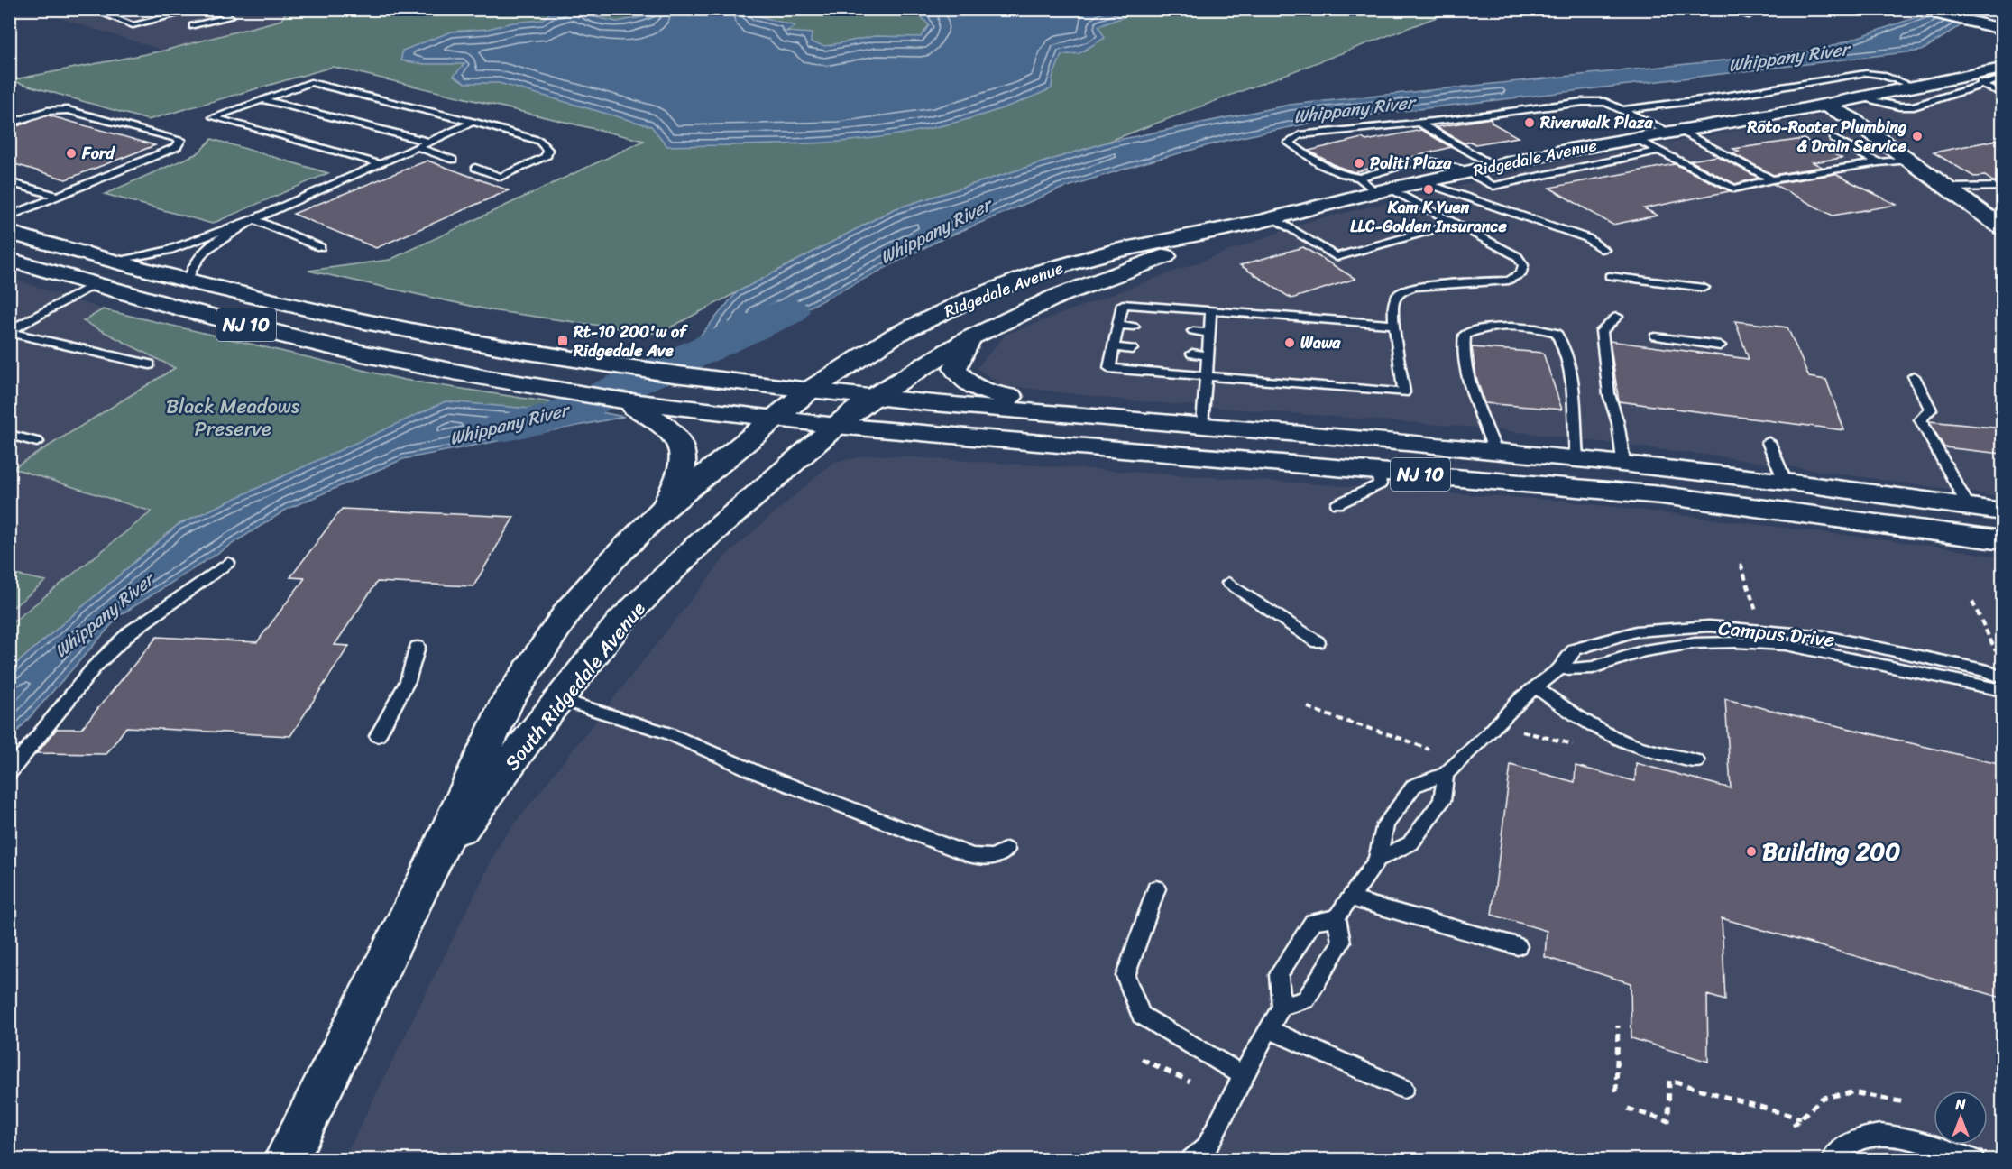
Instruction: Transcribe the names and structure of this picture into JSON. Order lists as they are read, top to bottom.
{
  "streets": {
    "main road": ["Ridgedale Avenue", "NJ 10", "South Ridgedale Avenue"],
    "lane": ["Campus Drive"]
  },
  "crossings": [
    ["Ridgedale Avenue", "NJ 10"],
    ["Ridgedale Avenue", "South Ridgedale Avenue"],
    ["NJ 10", "South Ridgedale Avenue"]
  ],
  "water": ["Whippany River"],
  "parks": ["Black Meadows Preserve"],
  "places": {
    "other": [
      "Riverwalk Plaza",
      "Roto-Rooter Plumbing & Drain Service",
      "Ford",
      "Politi Plaza",
      "Kam K Yuen LLC-Golden Insurance",
      "Wawa",
      "Building 200"
    ],
    "transit": ["Rt-10 200'w of Ridgedale Ave"]
  },
  "north": "top"
}
